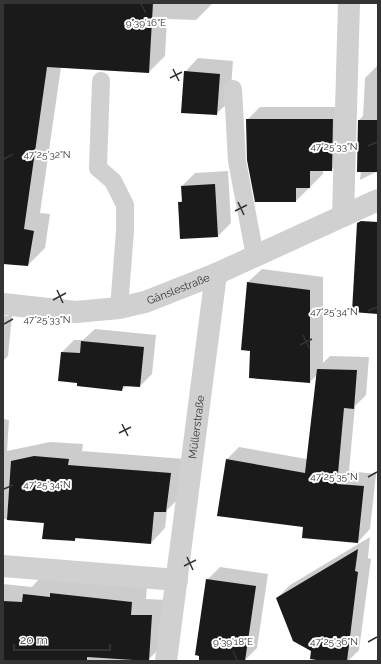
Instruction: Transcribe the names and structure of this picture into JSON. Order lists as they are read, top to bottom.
{
  "streets": {
    "street": ["Gänslestraße", "Müllerstraße"]
  },
  "crossings": [
    ["Gänslestraße", "Müllerstraße"]
  ],
  "scale_bar": "20 m",
  "coordinates": [
    "9°39'16\"E",
    "47°25'33\"N",
    "47°25'32\"N",
    "47°25'34\"N",
    "47°25'35\"N",
    "9°39'18\"E",
    "47°25'36\"N"
  ]
}
